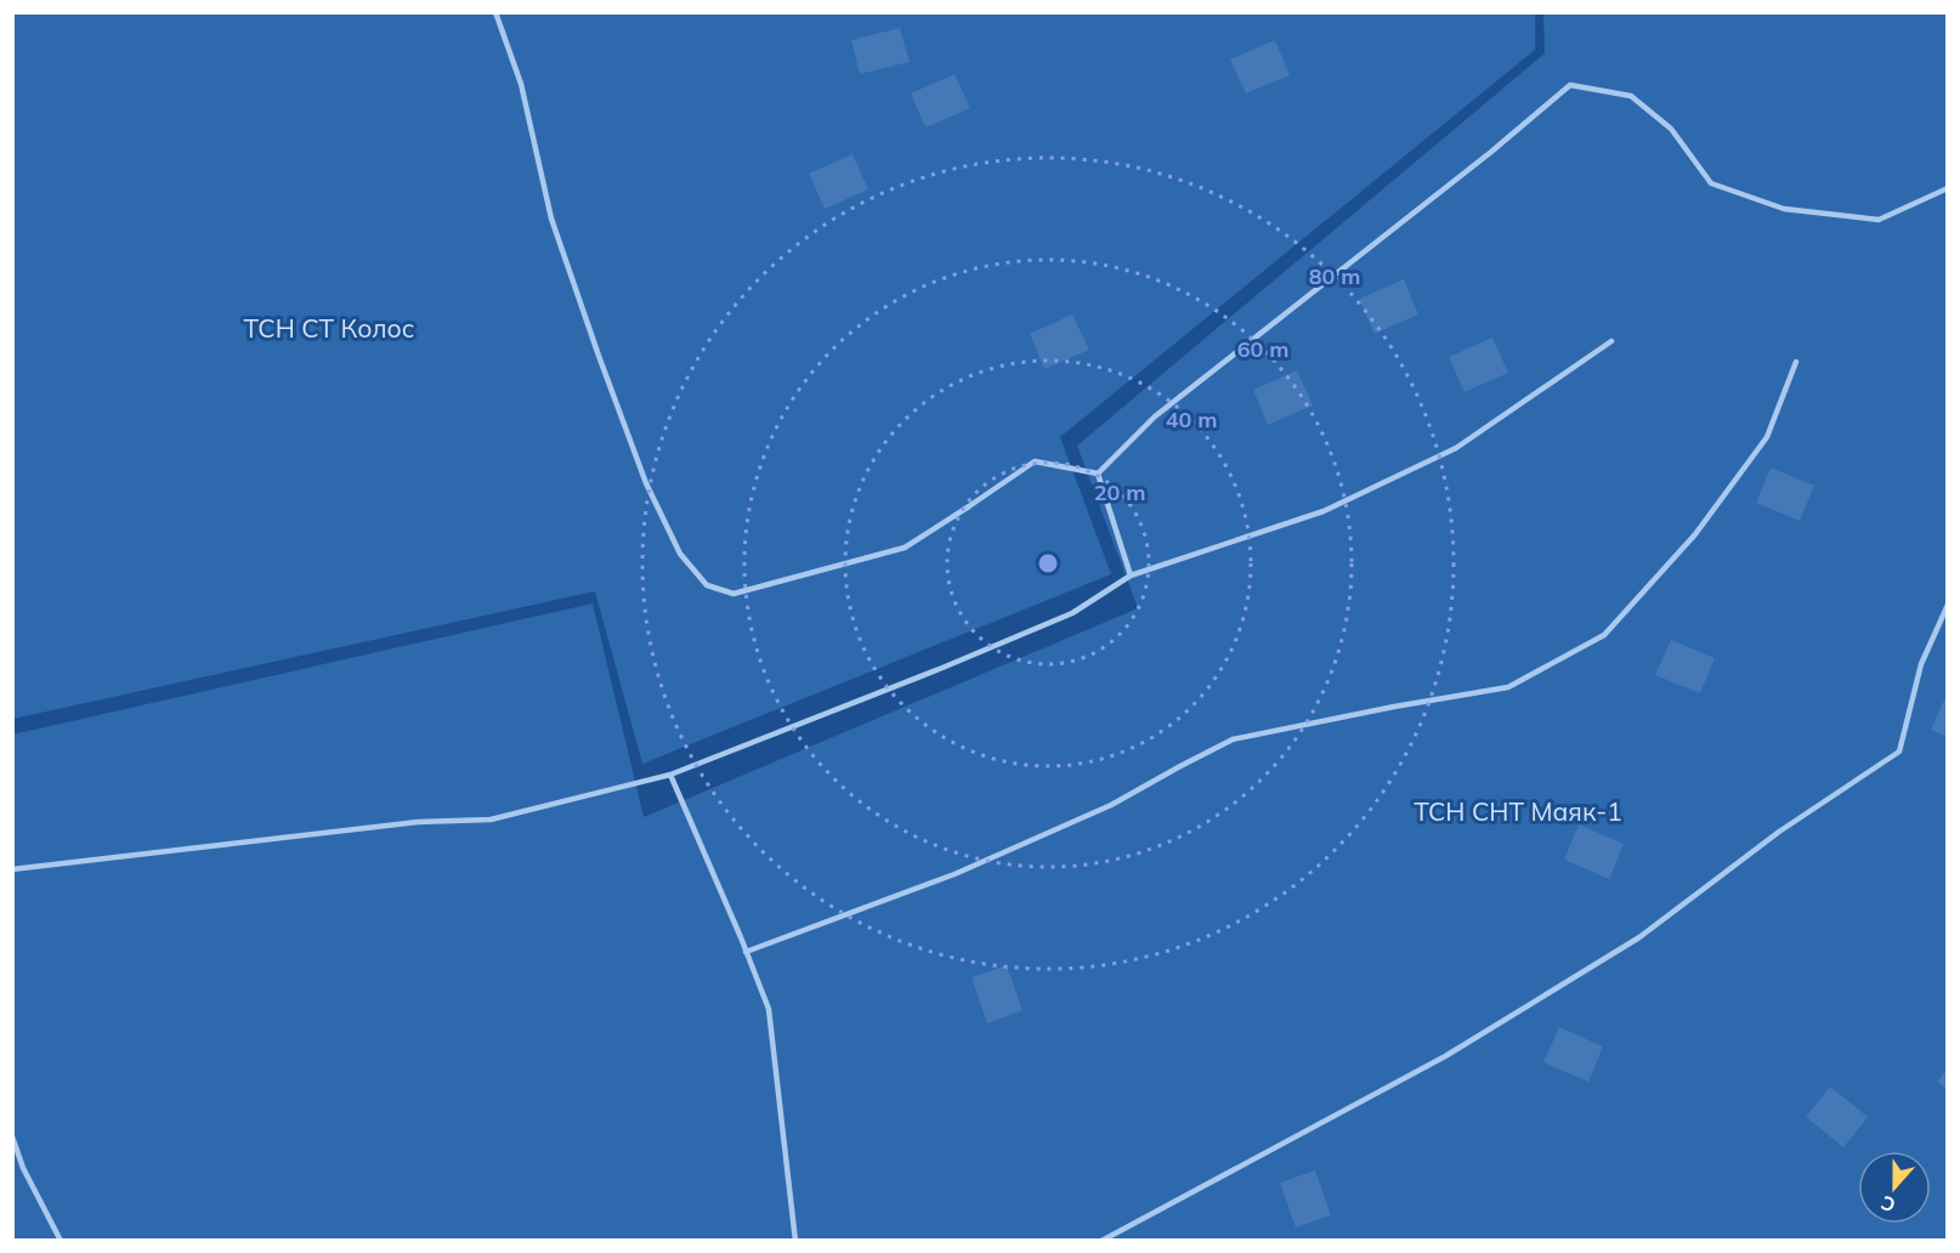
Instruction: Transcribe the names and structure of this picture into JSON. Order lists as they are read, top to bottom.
{
  "parks": ["ТСН СТ Колос", "ТСН СНТ Маяк-1"],
  "north": "bottom",
  "rings": [
    "80 m",
    "60 m",
    "40 m",
    "20 m"
  ]
}
